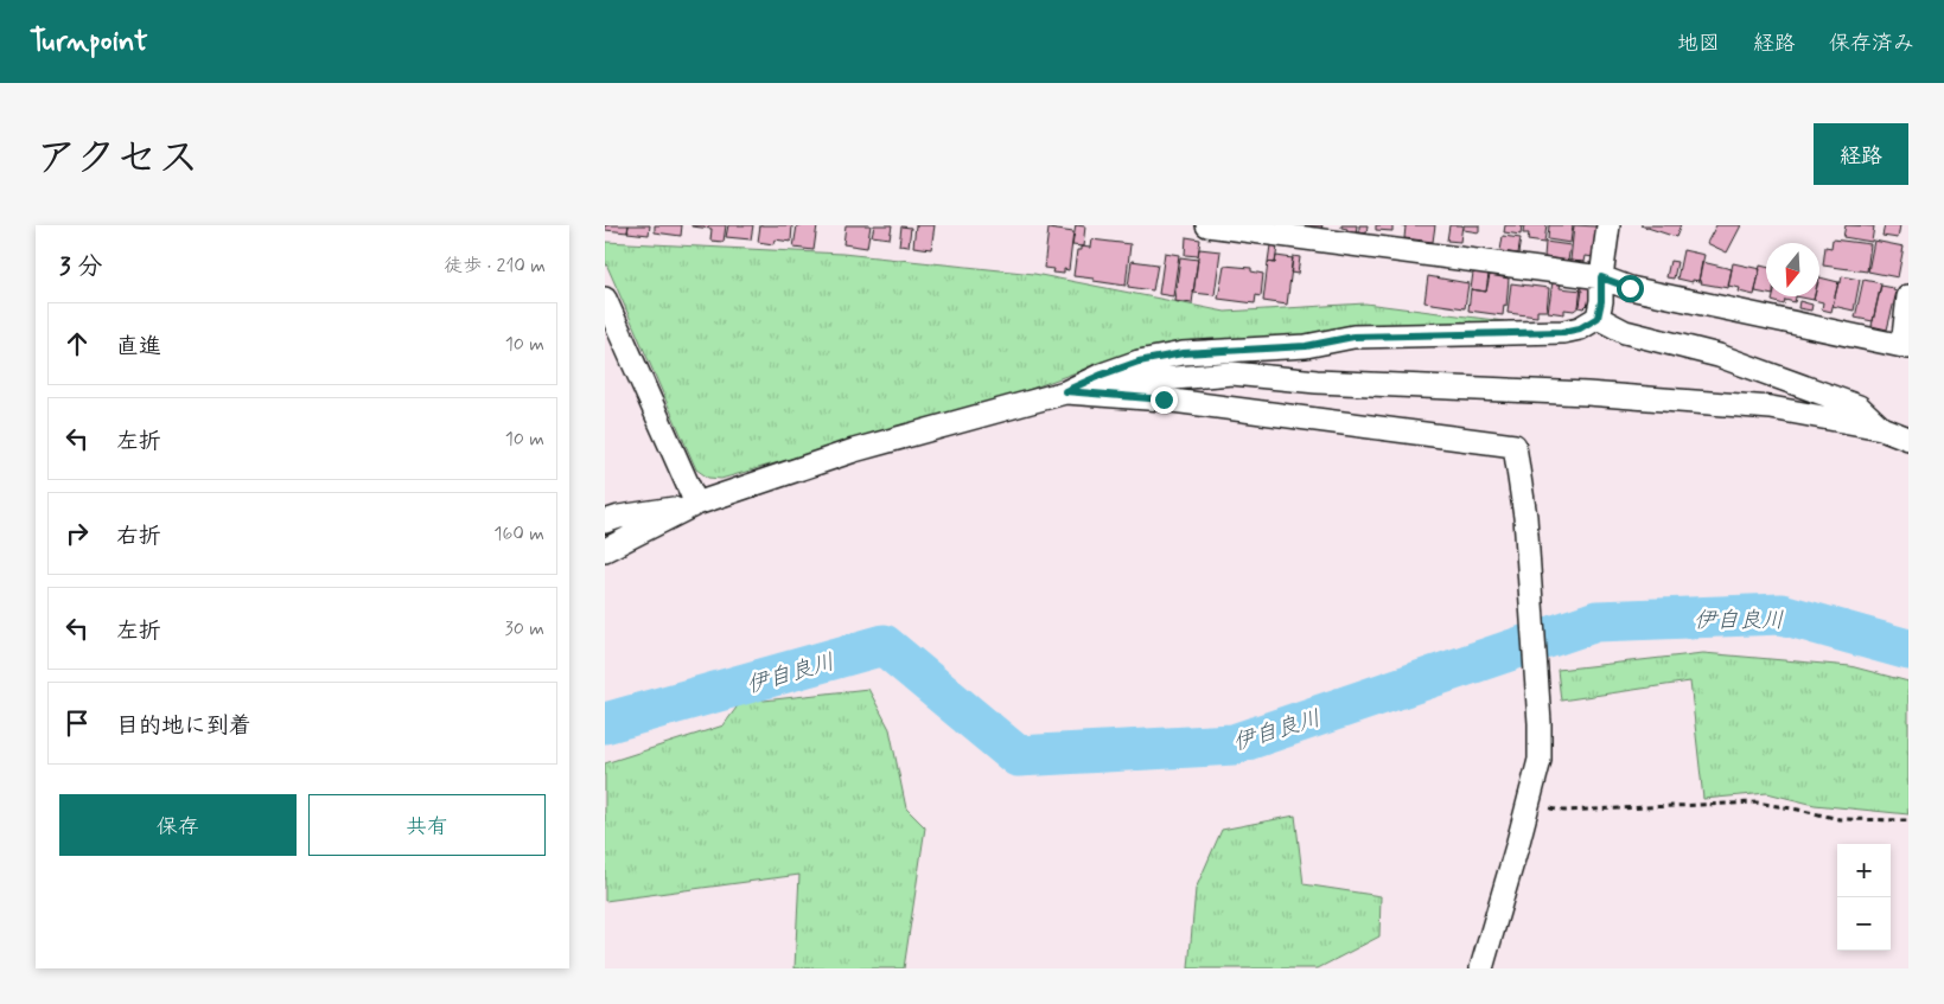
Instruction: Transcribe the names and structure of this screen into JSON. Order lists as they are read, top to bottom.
{
  "water": ["伊自良川"],
  "north": "bottom",
  "page": {
    "header": "Turnpoint",
    "nav": ["地図", "経路", "保存済み"],
    "title": "アクセス",
    "buttons": [
      "経路",
      ["保存", "共有"]
    ],
    "heading": ["3 分", "徒歩 · 210 m"],
    "list": [
      ["直進", "10 m"],
      ["左折", "10 m"],
      ["右折", "160 m"],
      ["左折", "30 m"],
      "目的地に到着"
    ],
    "map_buttons": ["+", "−"]
  }
}
